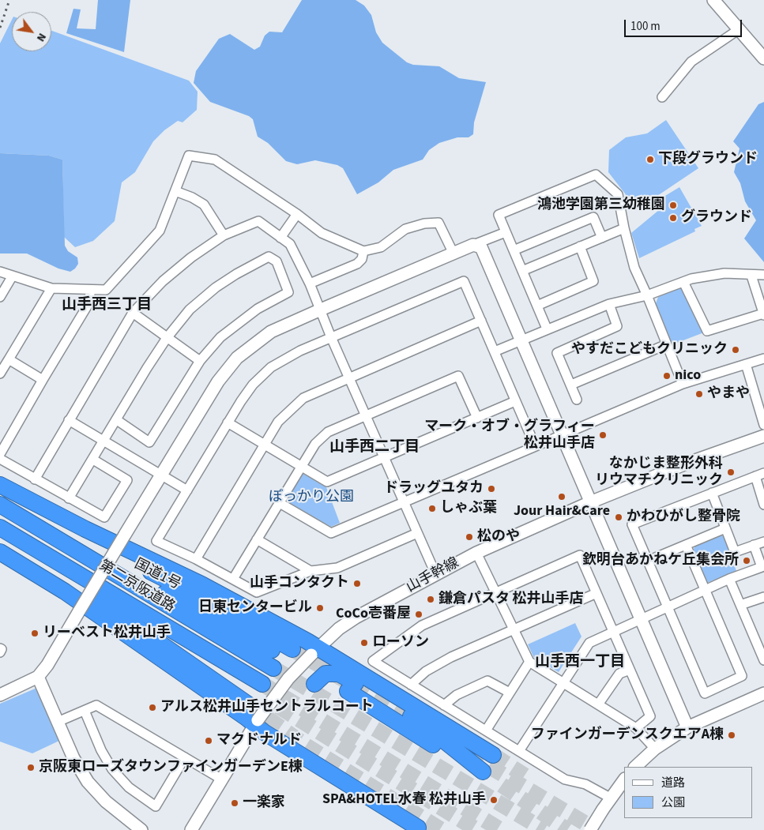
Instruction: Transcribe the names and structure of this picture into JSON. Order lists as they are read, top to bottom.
{
  "streets": {
    "highway": ["国道1号", "第二京阪道路"],
    "street": ["山手幹線"]
  },
  "districts": ["山手西三丁目", "山手西二丁目", "山手西一丁目"],
  "parks": ["ぽっかり公園"],
  "places": [
    "下段グラウンド",
    "鴻池学園第三幼稚園",
    "グラウンド",
    "やすだこどもクリニック",
    "nico",
    "やまや",
    "マーク・オブ・グラフィー 松井山手店",
    "なかじま整形外科 リウマチクリニック",
    "ドラッグユタカ",
    "Jour Hair&Care",
    "しゃぶ葉",
    "かわひがし整骨院",
    "松のや",
    "欽明台あかねケ丘集会所",
    "山手コンタクト",
    "鎌倉パスタ 松井山手店",
    "日東センタービル",
    "CoCo壱番屋",
    "リーベスト松井山手",
    "ローソン",
    "アルス松井山手セントラルコート",
    "ファインガーデンスクエアA棟",
    "マクドナルド",
    "京阪東ローズタウンファインガーデンE棟",
    "SPA&HOTEL水春 松井山手",
    "一楽家"
  ],
  "legend": ["道路", "公園"],
  "scale_bar": "100 m",
  "north": "bottom right"
}
